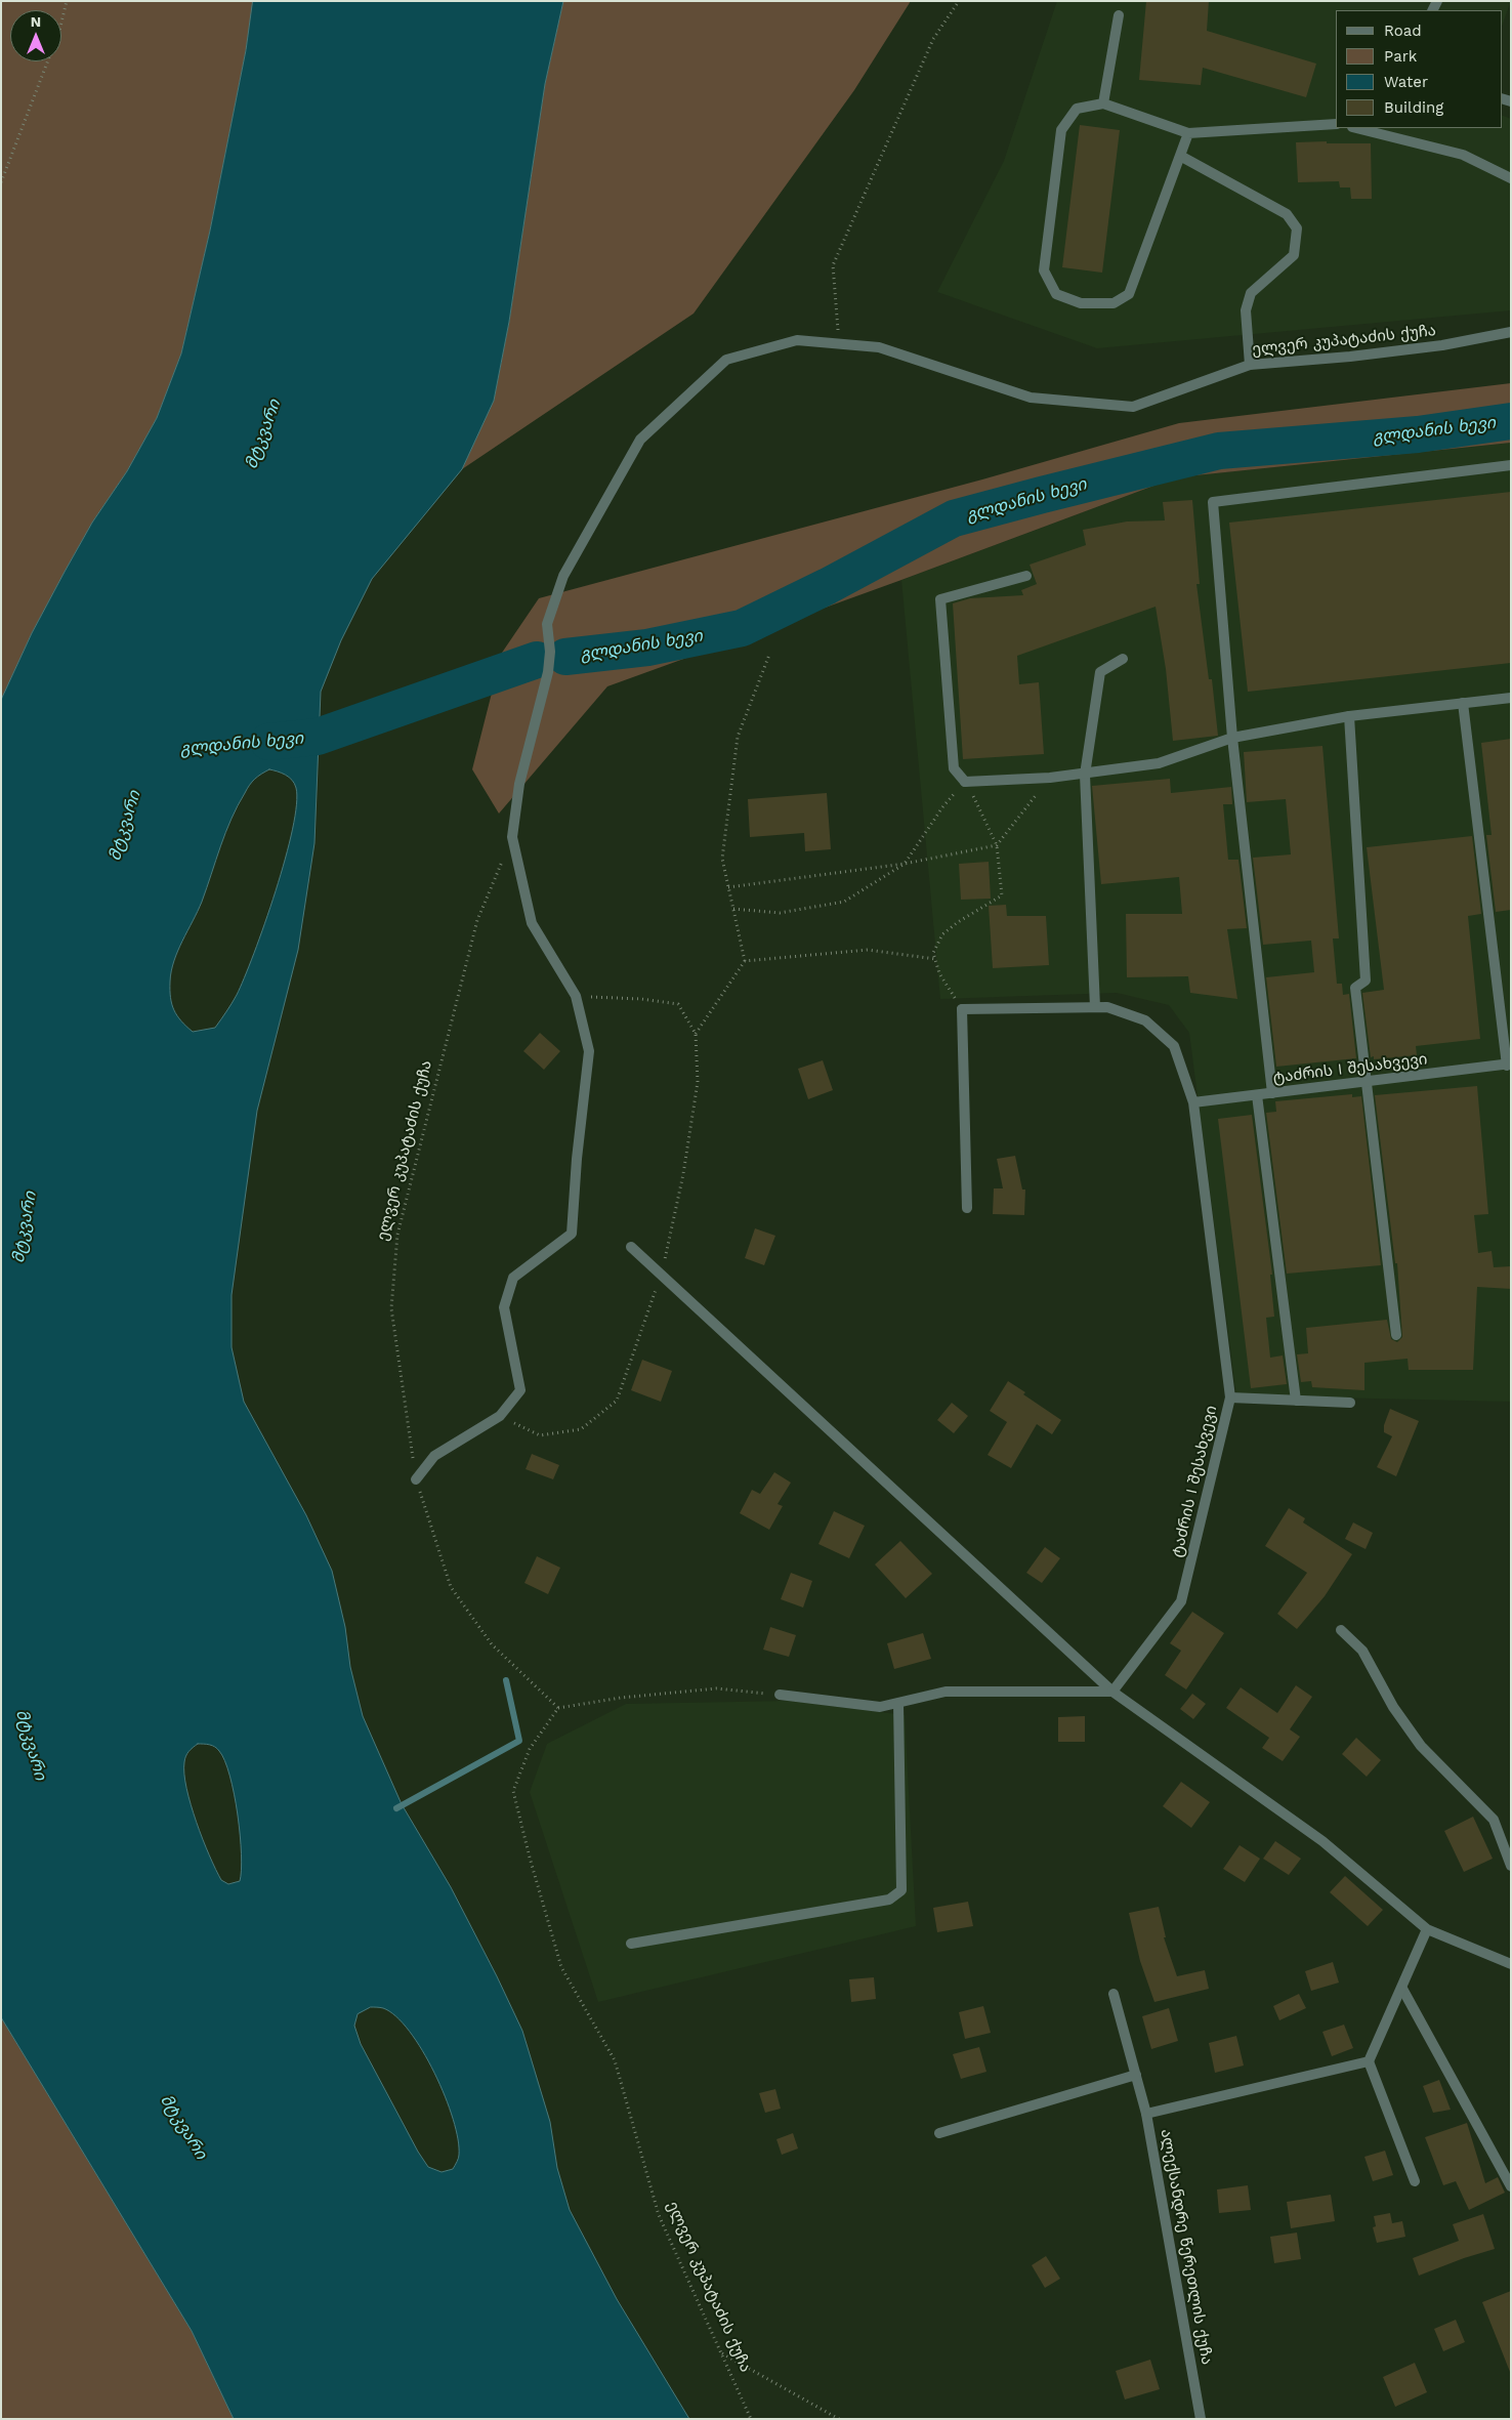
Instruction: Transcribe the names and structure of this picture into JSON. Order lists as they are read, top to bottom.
{
  "streets": {
    "street": ["ელვერ კუპატაძის ქუჩა", "ტაძრის I შესახვევი", "ალექსანდრე წერეთლის ქუჩა"]
  },
  "water": ["გლდანის ხევი", "მტკვარი"],
  "legend": [
    "Road",
    "Park",
    "Water",
    "Building"
  ],
  "north": "top"
}
